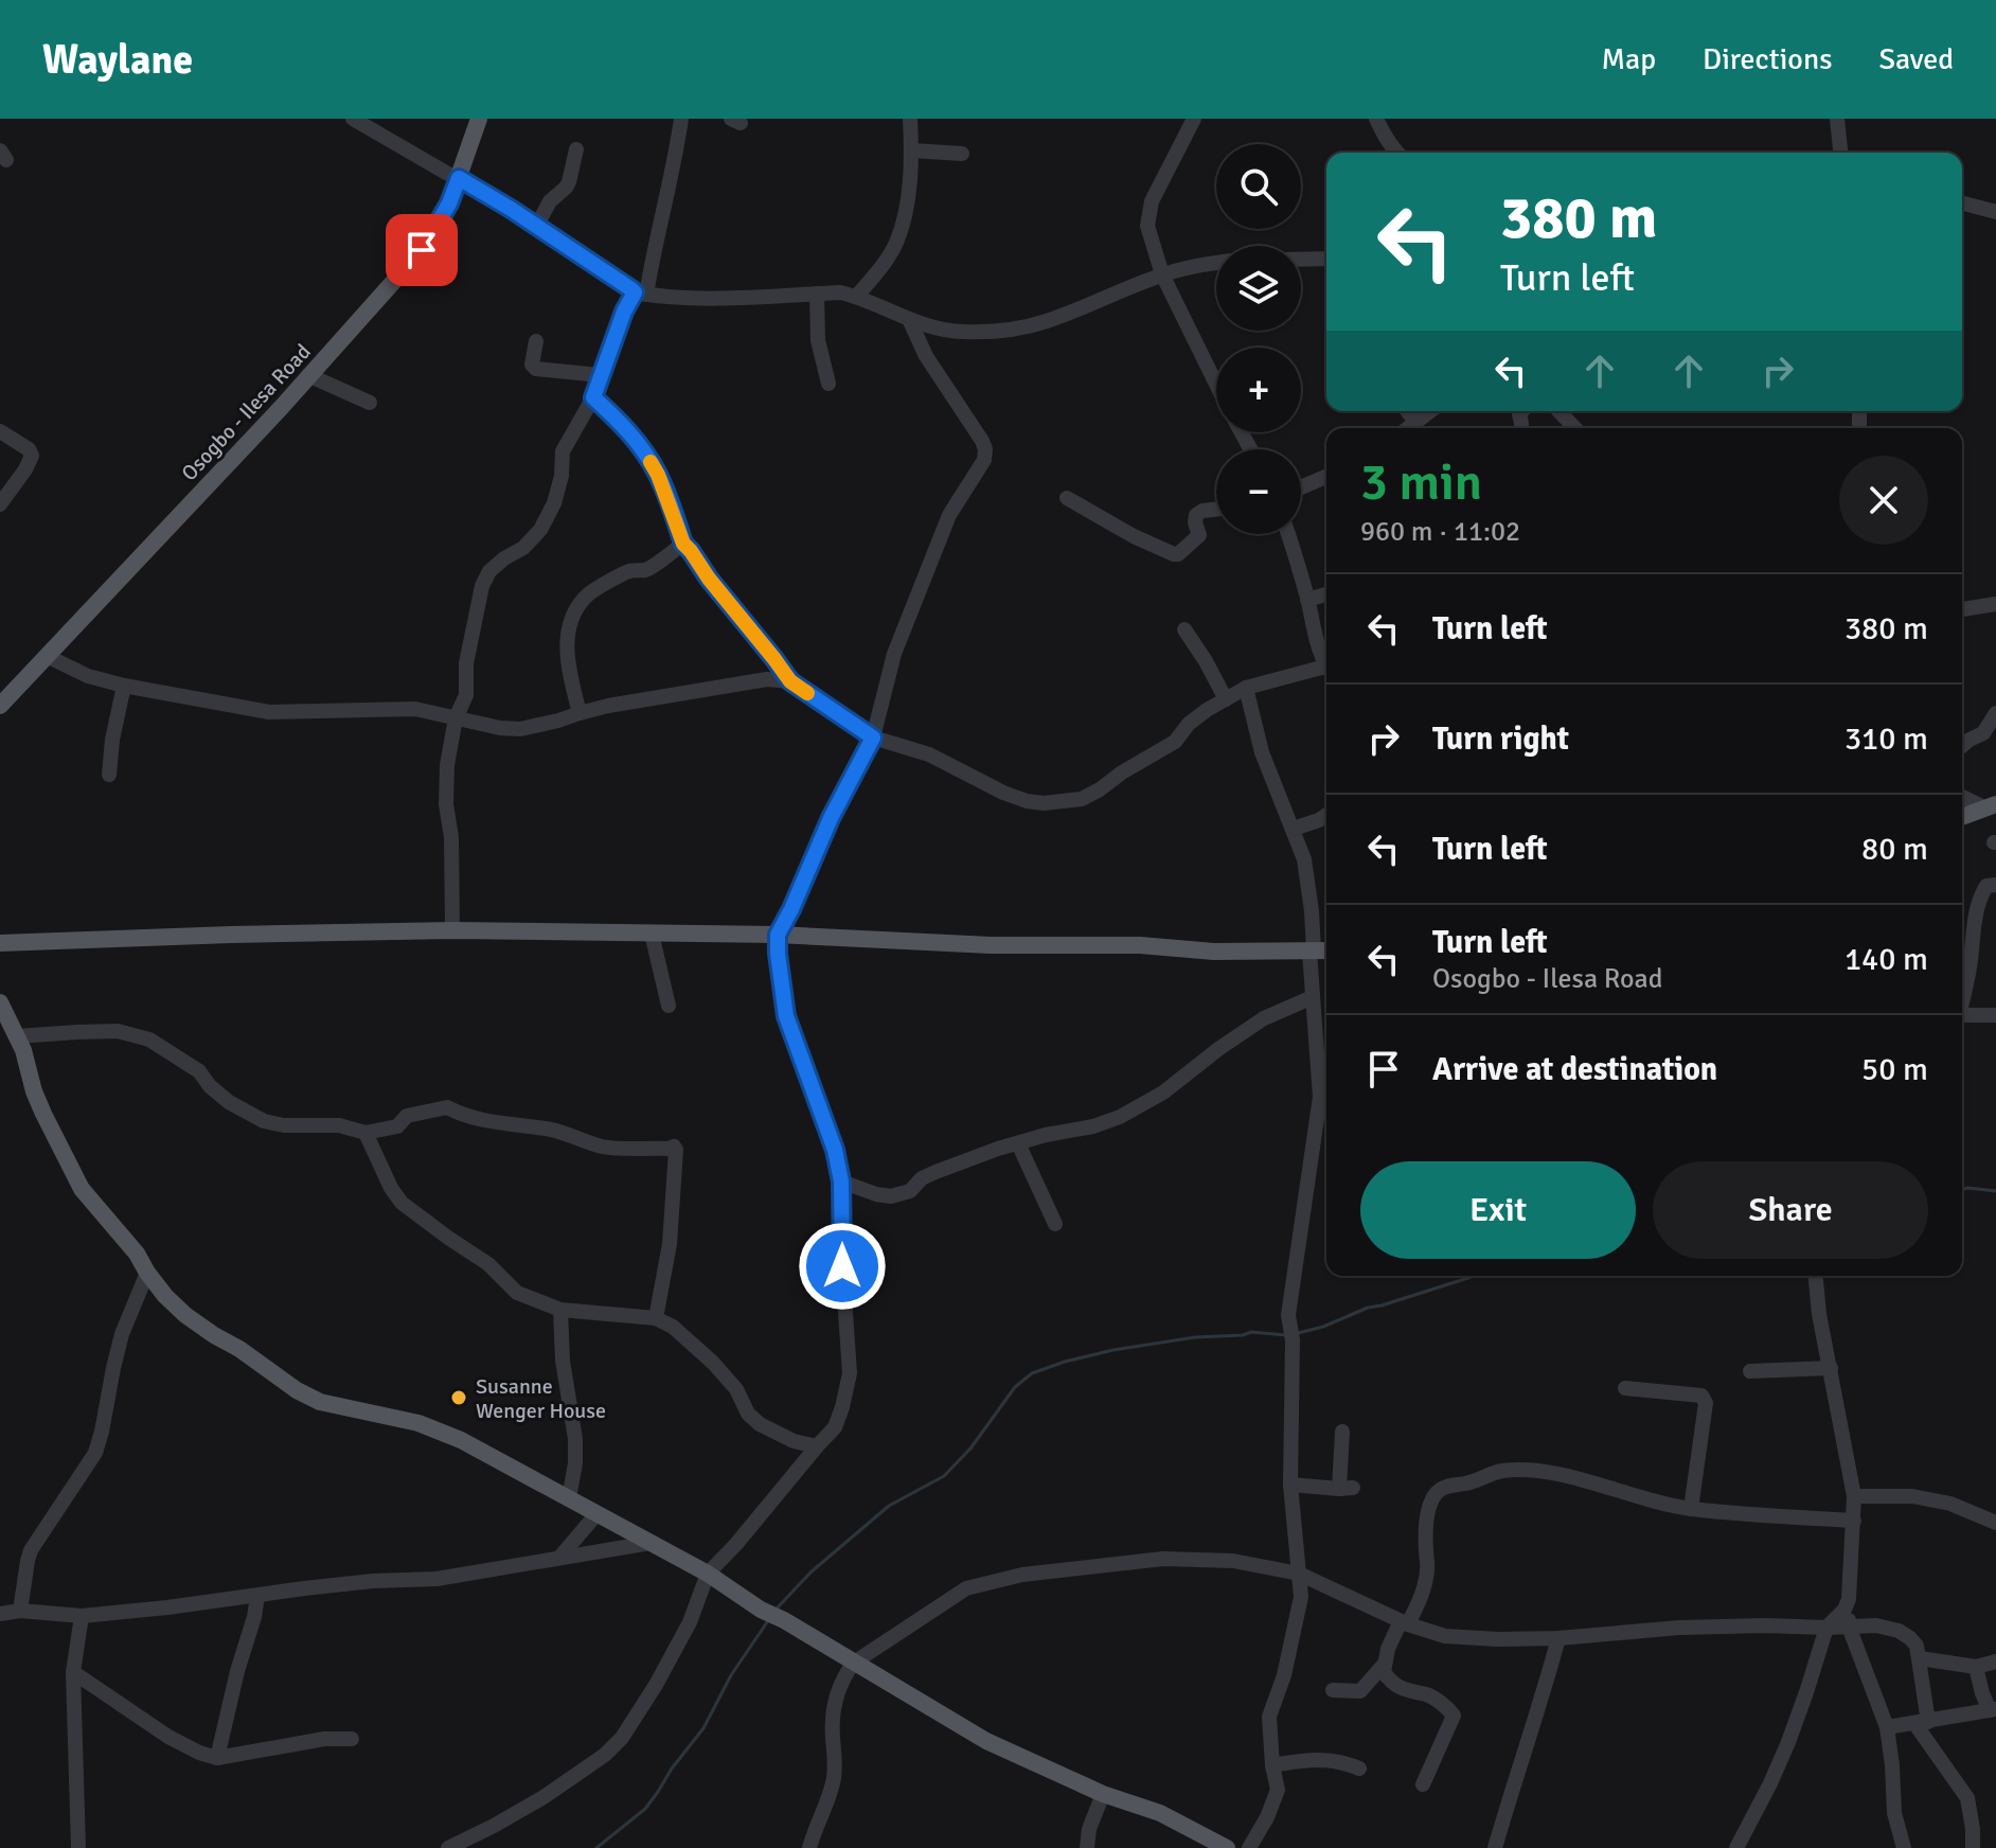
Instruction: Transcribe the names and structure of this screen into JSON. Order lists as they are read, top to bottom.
{
  "streets": {
    "main road": ["Osogbo - Ilesa Road"]
  },
  "places": ["Susanne Wenger House"],
  "page": {
    "header": "Waylane",
    "nav": ["Map", "Directions", "Saved"],
    "map_buttons": ["+", "−"],
    "turn": ["380 m", "Turn left"],
    "heading": ["3 min", "960 m · 11:02"],
    "list": [
      {
        "name": "Turn left",
        "value": "380 m"
      },
      {
        "name": "Turn right",
        "value": "310 m"
      },
      {
        "name": "Turn left",
        "value": "80 m"
      },
      {
        "name": "Turn left",
        "note": "Osogbo - Ilesa Road",
        "value": "140 m"
      },
      {
        "name": "Arrive at destination",
        "value": "50 m"
      }
    ],
    "buttons": ["Exit", "Share"]
  }
}
